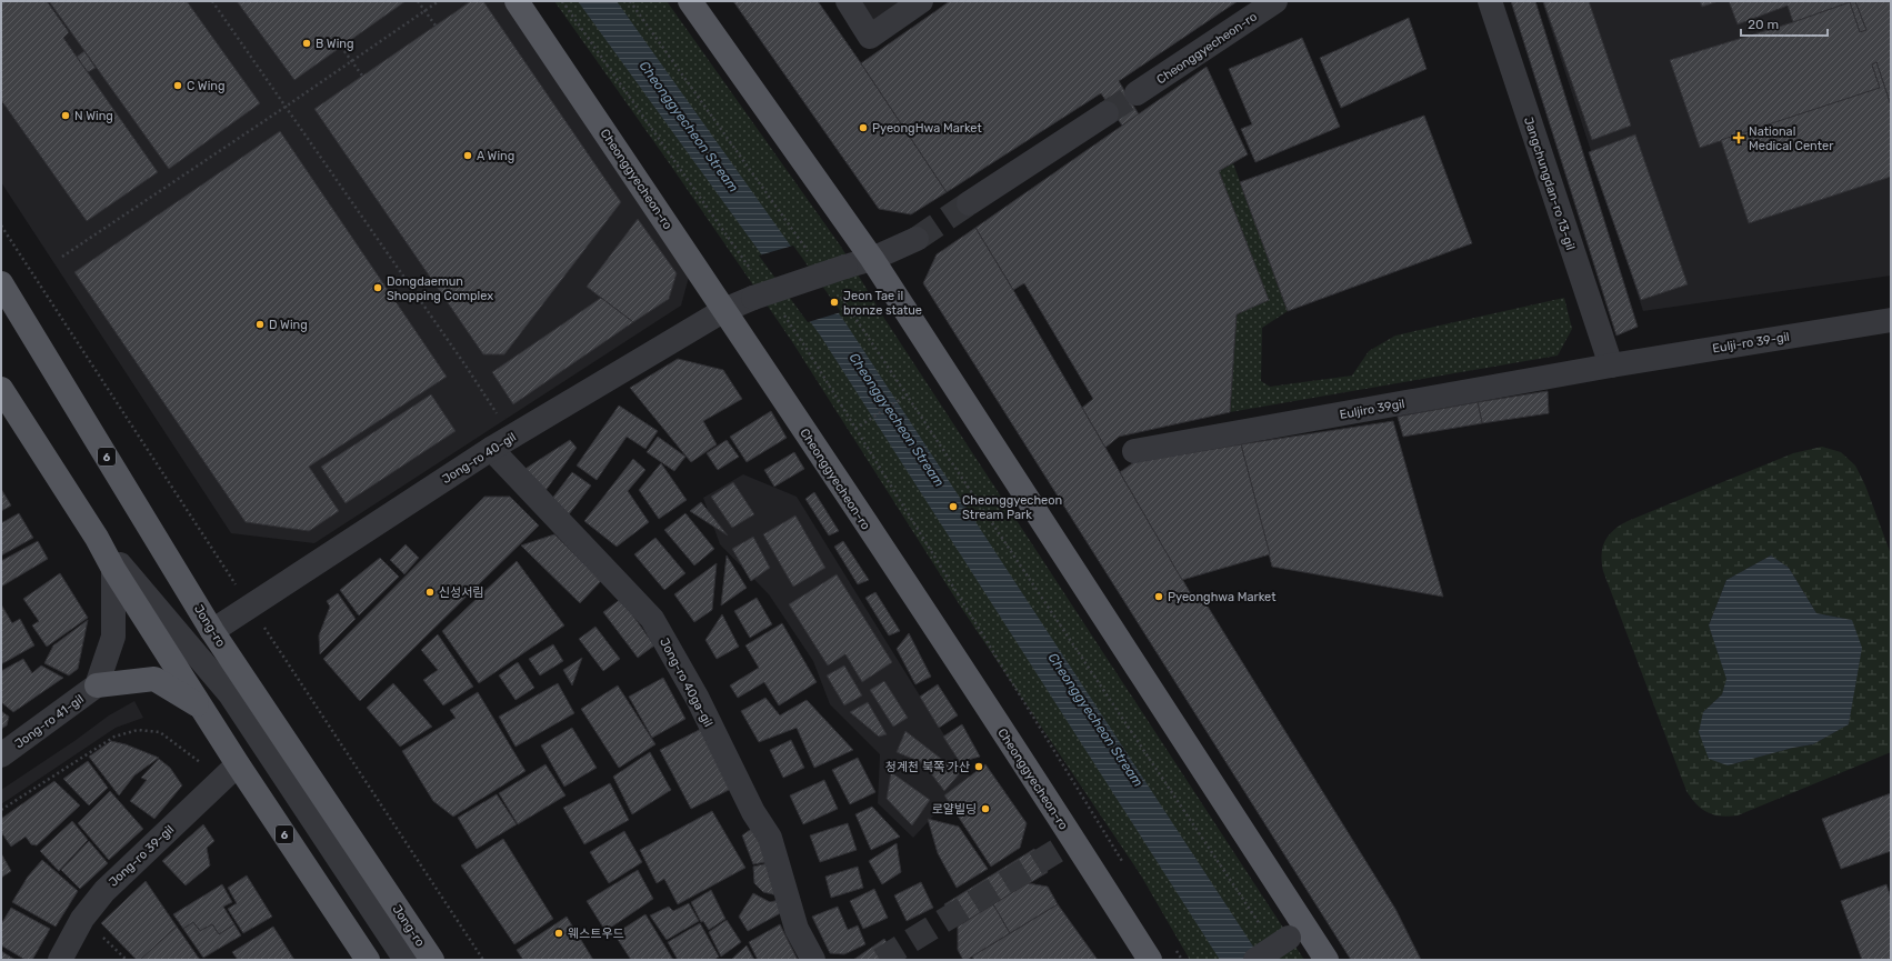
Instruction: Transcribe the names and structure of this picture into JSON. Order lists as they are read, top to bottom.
{
  "streets": {
    "main road": ["Cheonggyecheon-ro", "6", "Jong-ro"],
    "street": [
      "Jangchungdan-ro 13-gil",
      "Eulji-ro 39-gil",
      "Euljiro 39gil",
      "Jong-ro 40-gil",
      "Jong-ro 40ga-gil",
      "Jong-ro 41-gil",
      "Jong-ro 39-gil"
    ]
  },
  "crossings": [
    ["Cheonggyecheon-ro", "Jong-ro 40-gil"],
    ["Jangchungdan-ro 13-gil", "Eulji-ro 39-gil"],
    ["Jangchungdan-ro 13-gil", "Euljiro 39gil"],
    ["Eulji-ro 39-gil", "Euljiro 39gil"],
    ["6", "Jong-ro 39-gil"],
    ["Jong-ro 40-gil", "Jong-ro"],
    ["Jong-ro 40-gil", "Jong-ro 40ga-gil"]
  ],
  "water": ["Cheonggyecheon Stream"],
  "places": {
    "other": [
      "B Wing",
      "C Wing",
      "N Wing",
      "PyeongHwa Market",
      "A Wing",
      "Dongdaemun Shopping Complex",
      "Jeon Tae il bronze statue",
      "D Wing",
      "Cheonggyecheon Stream Park",
      "신성서림",
      "Pyeonghwa Market",
      "청계천 북쪽 가산",
      "로얄빌딩",
      "웨스트우드"
    ],
    "health": ["National Medical Center"]
  },
  "scale_bar": "20 m"
}
